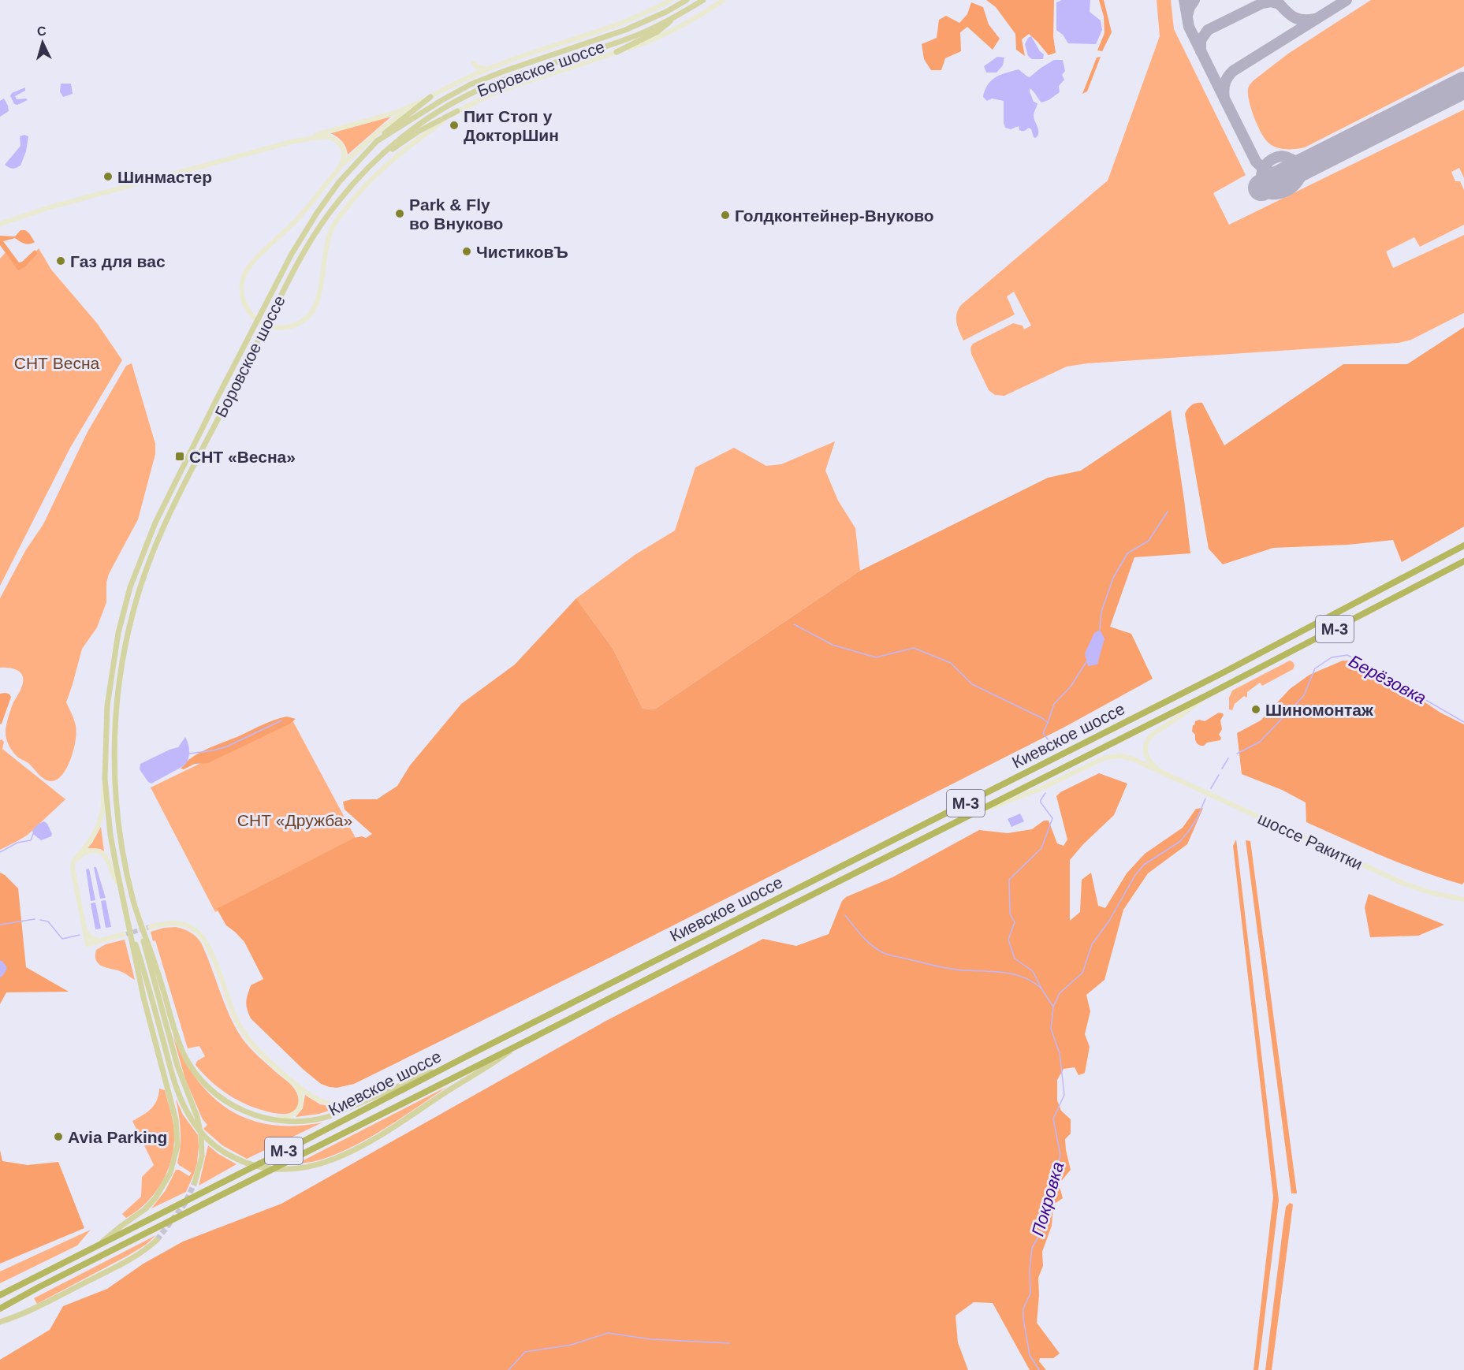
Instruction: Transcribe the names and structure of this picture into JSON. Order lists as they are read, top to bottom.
{
  "streets": {
    "highway": ["М-3", "Киевское шоссе"],
    "main road": ["Боровское шоссе", "шоссе Ракитки"]
  },
  "crossings": [
    ["Киевское шоссе", "шоссе Ракитки"]
  ],
  "water": ["Берёзовка", "Покровка"],
  "parks": ["СНТ Весна", "СНТ «Дружба»"],
  "places": {
    "other": [
      "Пит Стоп у ДокторШин",
      "Шинмастер",
      "Park & Fly во Внуково",
      "Голдконтейнер-Внуково",
      "ЧистиковЪ",
      "Газ для вас",
      "Шиномонтаж",
      "Avia Parking"
    ],
    "transit": ["СНТ «Весна»"]
  },
  "north": "top"
}
